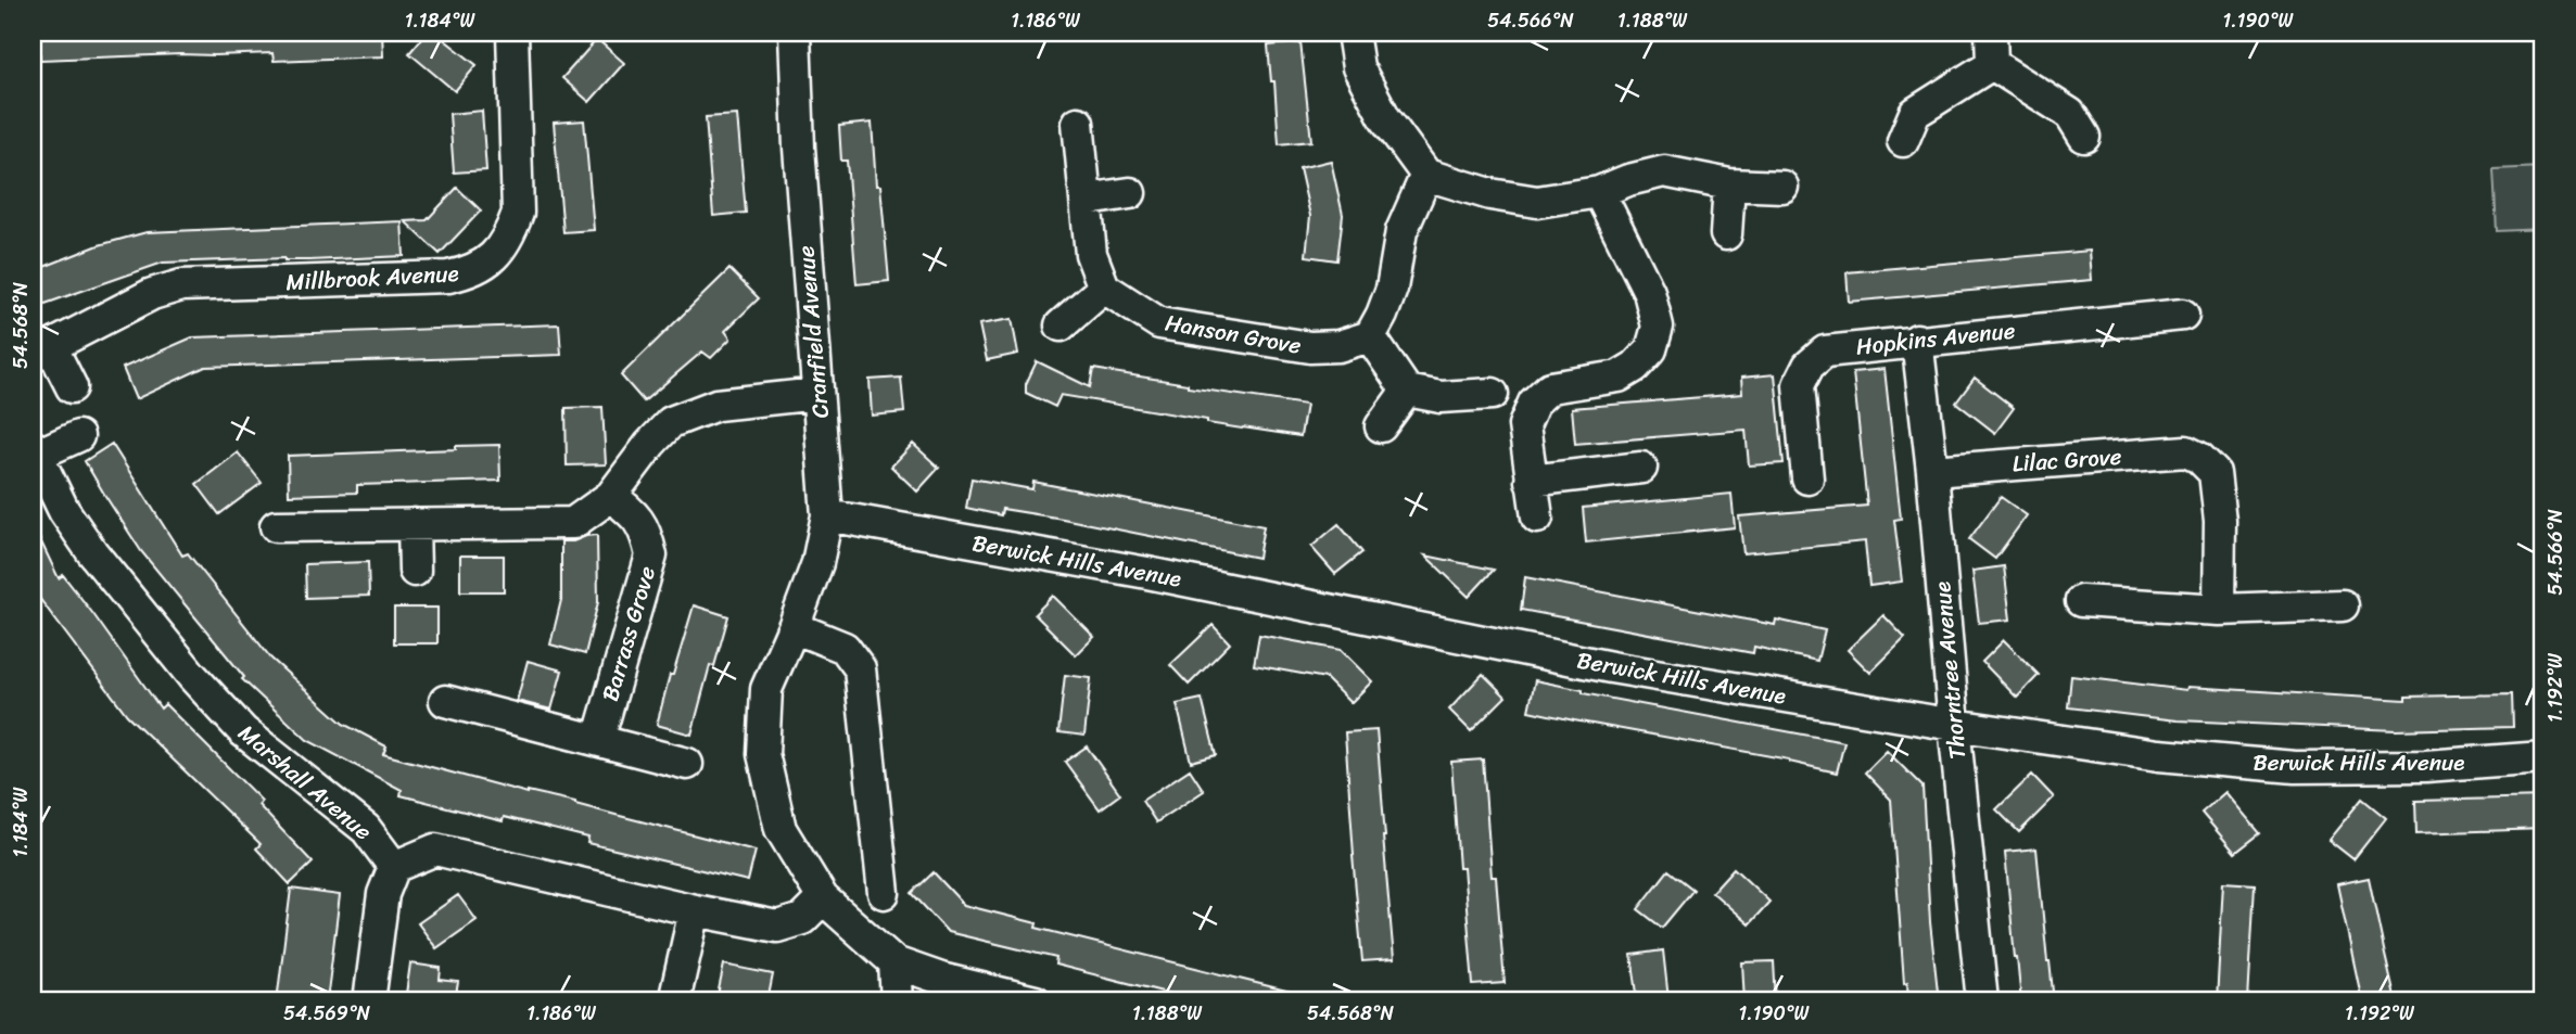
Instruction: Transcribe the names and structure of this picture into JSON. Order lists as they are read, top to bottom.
{
  "streets": {
    "street": [
      "Millbrook Avenue",
      "Cranfield Avenue",
      "Hanson Grove",
      "Hopkins Avenue",
      "Lilac Grove",
      "Berwick Hills Avenue",
      "Barrass Grove",
      "Thorntree Avenue",
      "Marshall Avenue"
    ]
  },
  "crossings": [
    ["Cranfield Avenue", "Berwick Hills Avenue"],
    ["Hopkins Avenue", "Thorntree Avenue"],
    ["Lilac Grove", "Thorntree Avenue"],
    ["Berwick Hills Avenue", "Thorntree Avenue"]
  ],
  "coordinates": [
    "1.184°W",
    "1.186°W",
    "54.566°N",
    "1.188°W",
    "1.190°W",
    "54.568°N",
    "1.192°W",
    "54.569°N"
  ]
}
